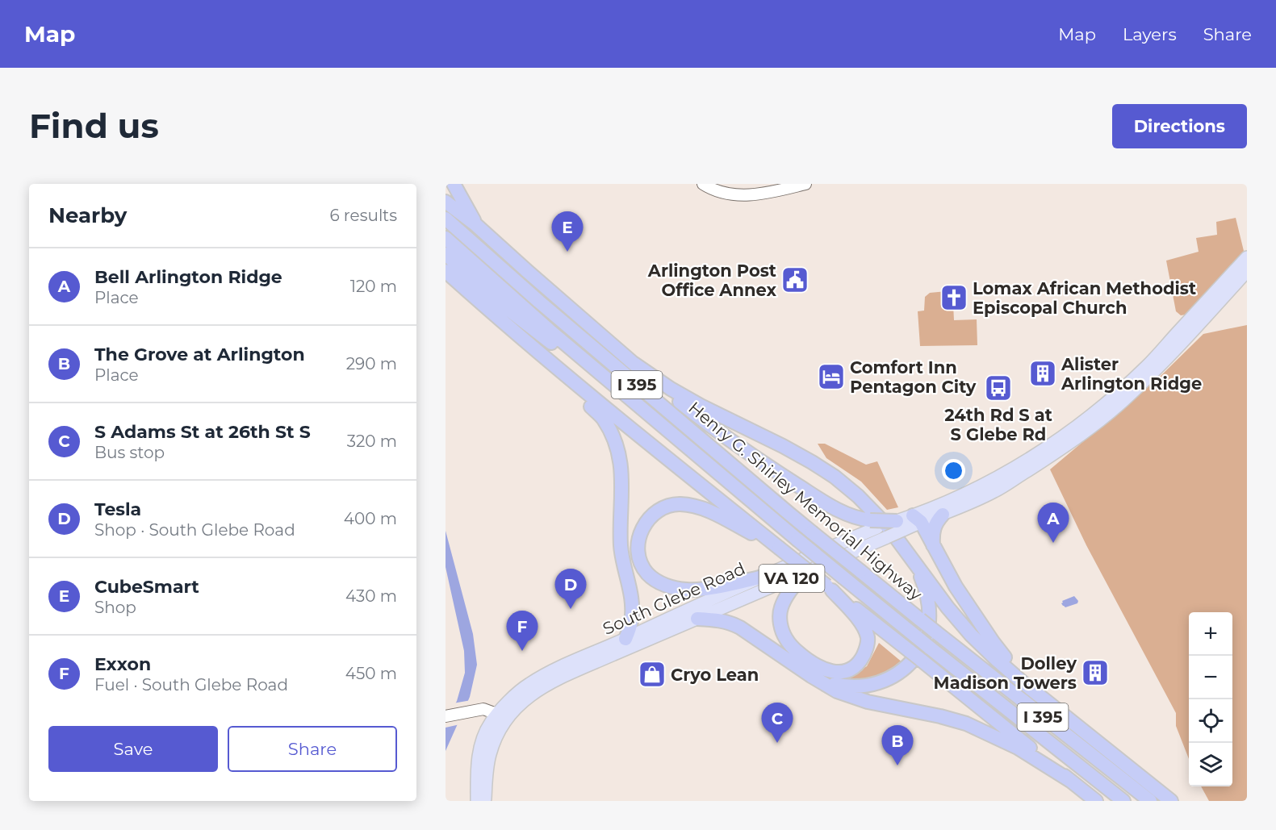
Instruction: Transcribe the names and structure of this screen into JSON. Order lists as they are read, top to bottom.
{
  "streets": {
    "highway": ["I 395", "Henry G. Shirley Memorial Highway"],
    "main road": ["VA 120", "South Glebe Road"]
  },
  "places": {
    "public building": ["Arlington Post Office Annex"],
    "church": ["Lomax African Methodist Episcopal Church"],
    "building": ["Alister Arlington Ridge", "Dolley Madison Towers"],
    "hotel": ["Comfort Inn Pentagon City"],
    "bus stop": ["24th Rd S at S Glebe Rd"],
    "shop": ["Cryo Lean"]
  },
  "page": {
    "header": "Map",
    "nav": ["Map", "Layers", "Share"],
    "buttons": [
      "Directions",
      ["Save", "Share"]
    ],
    "title": "Find us",
    "heading": ["Nearby", "6 results"],
    "pins": [
      "E",
      "A",
      "D",
      "F",
      "C",
      "B"
    ],
    "list": [
      {
        "mark": "A",
        "name": "Bell Arlington Ridge",
        "note": "Place",
        "value": "120 m"
      },
      {
        "mark": "B",
        "name": "The Grove at Arlington",
        "note": "Place",
        "value": "290 m"
      },
      {
        "mark": "C",
        "name": "S Adams St at 26th St S",
        "note": "Bus stop",
        "value": "320 m"
      },
      {
        "mark": "D",
        "name": "Tesla",
        "note": "Shop · South Glebe Road",
        "value": "400 m"
      },
      {
        "mark": "E",
        "name": "CubeSmart",
        "note": "Shop",
        "value": "430 m"
      },
      {
        "mark": "F",
        "name": "Exxon",
        "note": "Fuel · South Glebe Road",
        "value": "450 m"
      }
    ],
    "map_buttons": ["+", "−"]
  }
}
